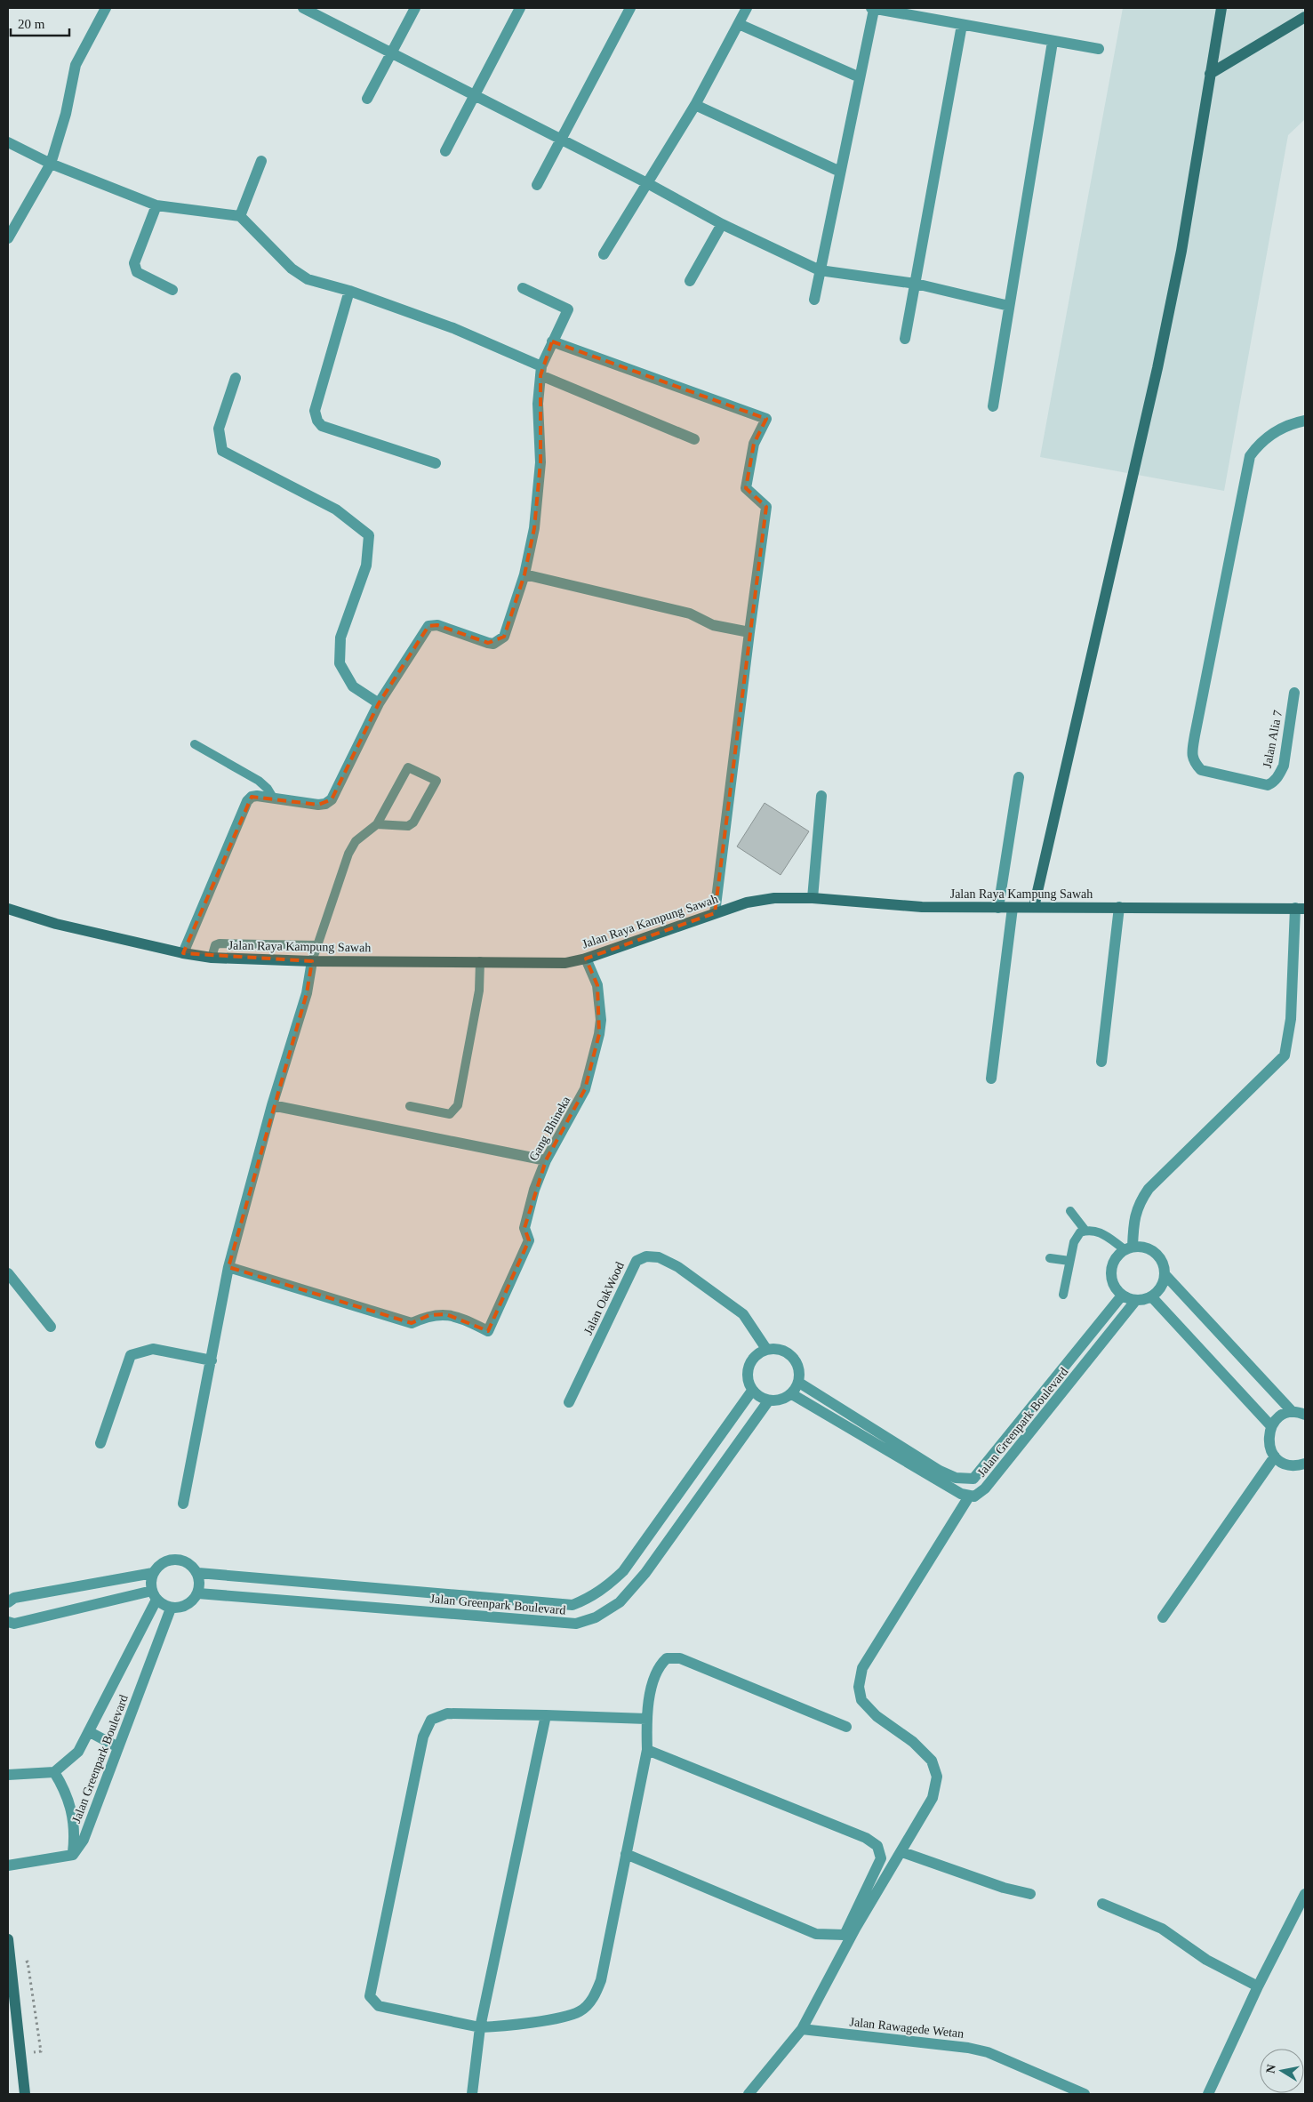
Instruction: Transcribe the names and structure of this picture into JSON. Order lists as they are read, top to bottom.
{
  "streets": {
    "street": [
      "Jalan Alia 7",
      "Jalan Raya Kampung Sawah",
      "Gang Bhineka",
      "Jalan OakWood",
      "Jalan Greenpark Boulevard",
      "Jalan Rawagede Wetan"
    ]
  },
  "crossings": [
    ["Jalan Raya Kampung Sawah", "Gang Bhineka"],
    ["Jalan OakWood", "Jalan Greenpark Boulevard"]
  ],
  "scale_bar": "20 m",
  "north": "left"
}
